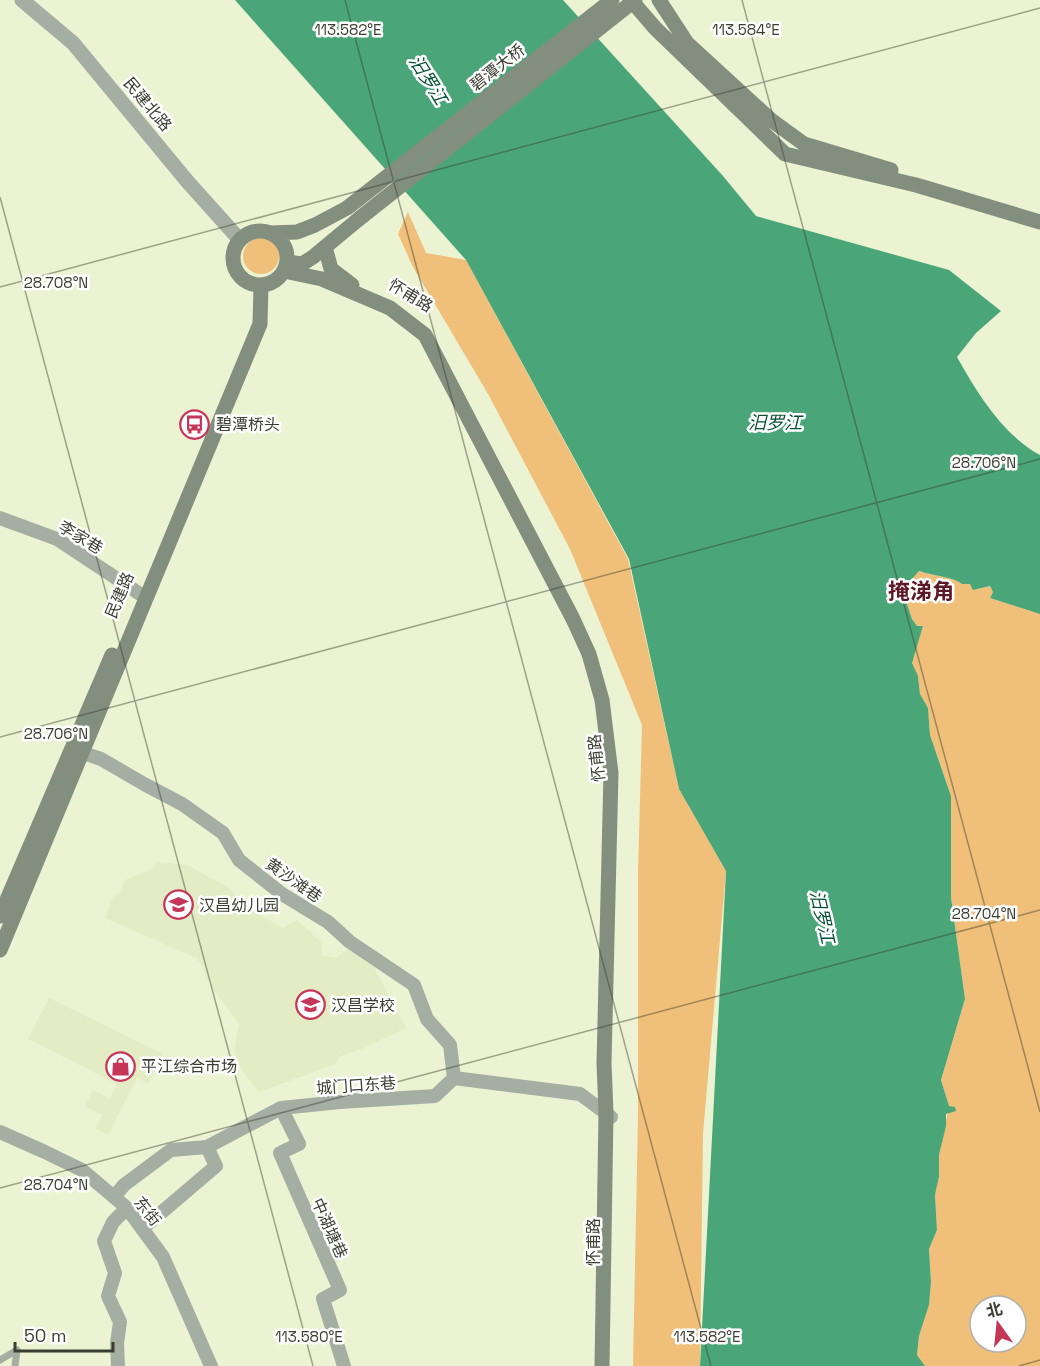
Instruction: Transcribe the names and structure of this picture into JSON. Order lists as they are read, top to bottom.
{
  "streets": {
    "main road": ["碧潭大桥", "怀甫路", "民建路"],
    "street": [
      "民建北路",
      "李家巷",
      "黄沙滩巷",
      "城门口东巷",
      "东街",
      "中湖塘巷"
    ]
  },
  "crossings": [
    ["碧潭大桥", "民建北路"],
    ["碧潭大桥", "民建路"],
    ["民建北路", "民建路"],
    ["李家巷", "民建路"],
    ["民建路", "黄沙滩巷"],
    ["黄沙滩巷", "城门口东巷"],
    ["城门口东巷", "东街"],
    ["城门口东巷", "中湖塘巷"]
  ],
  "districts": ["掩涕角"],
  "water": ["汨罗江"],
  "places": {
    "bus stop": ["碧潭桥头"],
    "school or university": ["汉昌幼儿园", "汉昌学校"],
    "shop": ["平江综合市场"]
  },
  "scale_bar": "50 m",
  "north": "top",
  "coordinates": [
    "113.582°E",
    "113.584°E",
    "28.708°N",
    "28.706°N",
    "28.704°N",
    "113.580°E"
  ]
}
